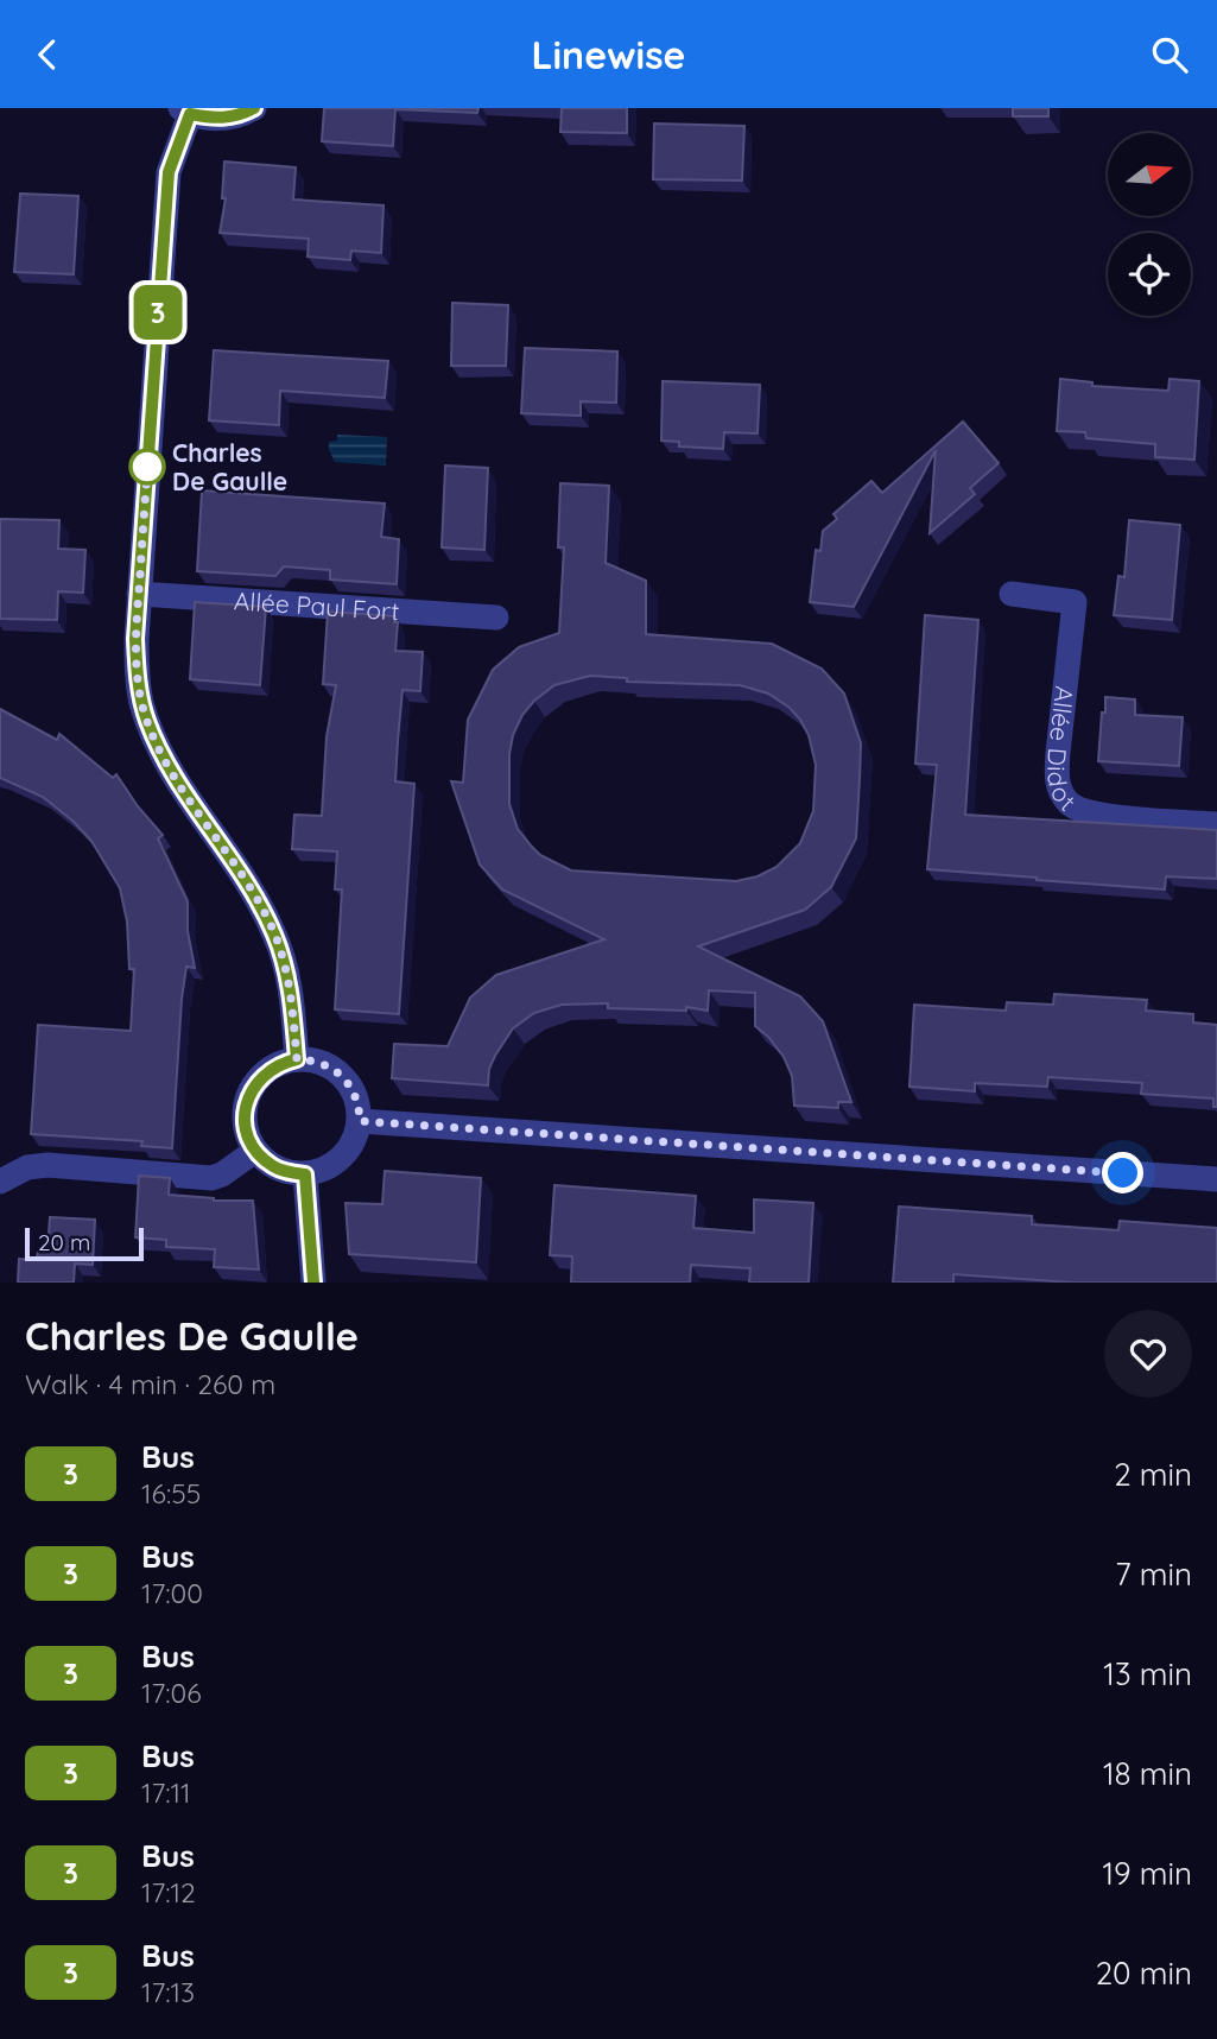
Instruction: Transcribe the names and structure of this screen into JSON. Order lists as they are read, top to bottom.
{
  "streets": {
    "street": ["Allée Paul Fort", "Allée Didot"]
  },
  "places": ["Charles De Gaulle"],
  "lines": ["bus line 3"],
  "scale_bar": "20 m",
  "north": "right",
  "page": {
    "header": "Linewise",
    "on_map": "3",
    "scale": "20 m",
    "heading": ["Charles De Gaulle", "Walk · 4 min · 260 m"],
    "list": [
      {
        "mark": "3",
        "name": "Bus",
        "note": "16:55",
        "value": "2 min"
      },
      {
        "mark": "3",
        "name": "Bus",
        "note": "17:00",
        "value": "7 min"
      },
      {
        "mark": "3",
        "name": "Bus",
        "note": "17:06",
        "value": "13 min"
      },
      {
        "mark": "3",
        "name": "Bus",
        "note": "17:11",
        "value": "18 min"
      },
      {
        "mark": "3",
        "name": "Bus",
        "note": "17:12",
        "value": "19 min"
      },
      {
        "mark": "3",
        "name": "Bus",
        "note": "17:13",
        "value": "20 min"
      }
    ]
  }
}
